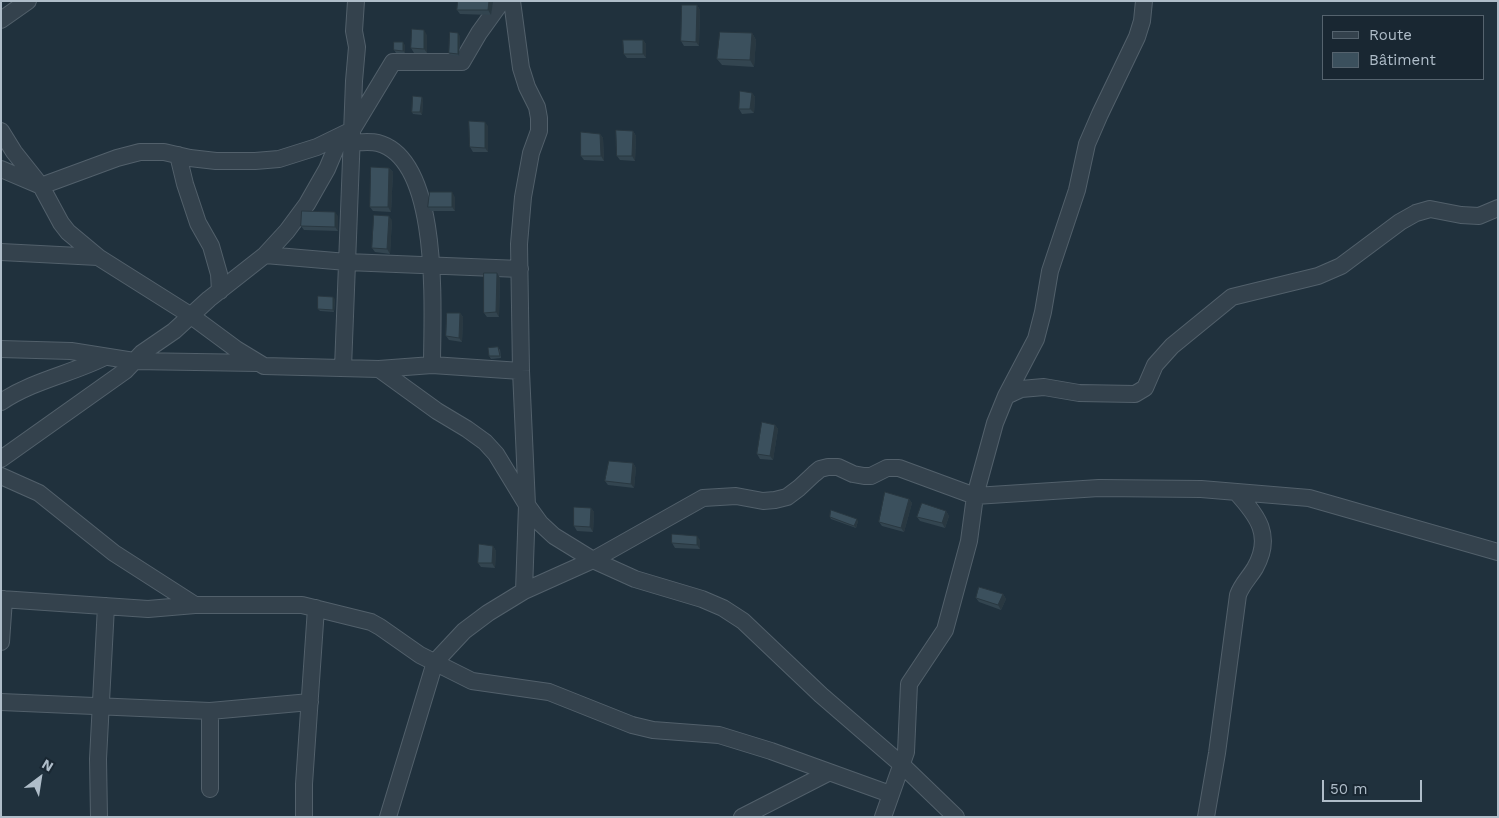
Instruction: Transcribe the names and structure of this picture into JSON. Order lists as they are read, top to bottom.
{
  "legend": ["Route", "Bâtiment"],
  "scale_bar": "50 m",
  "north": "top right"
}
